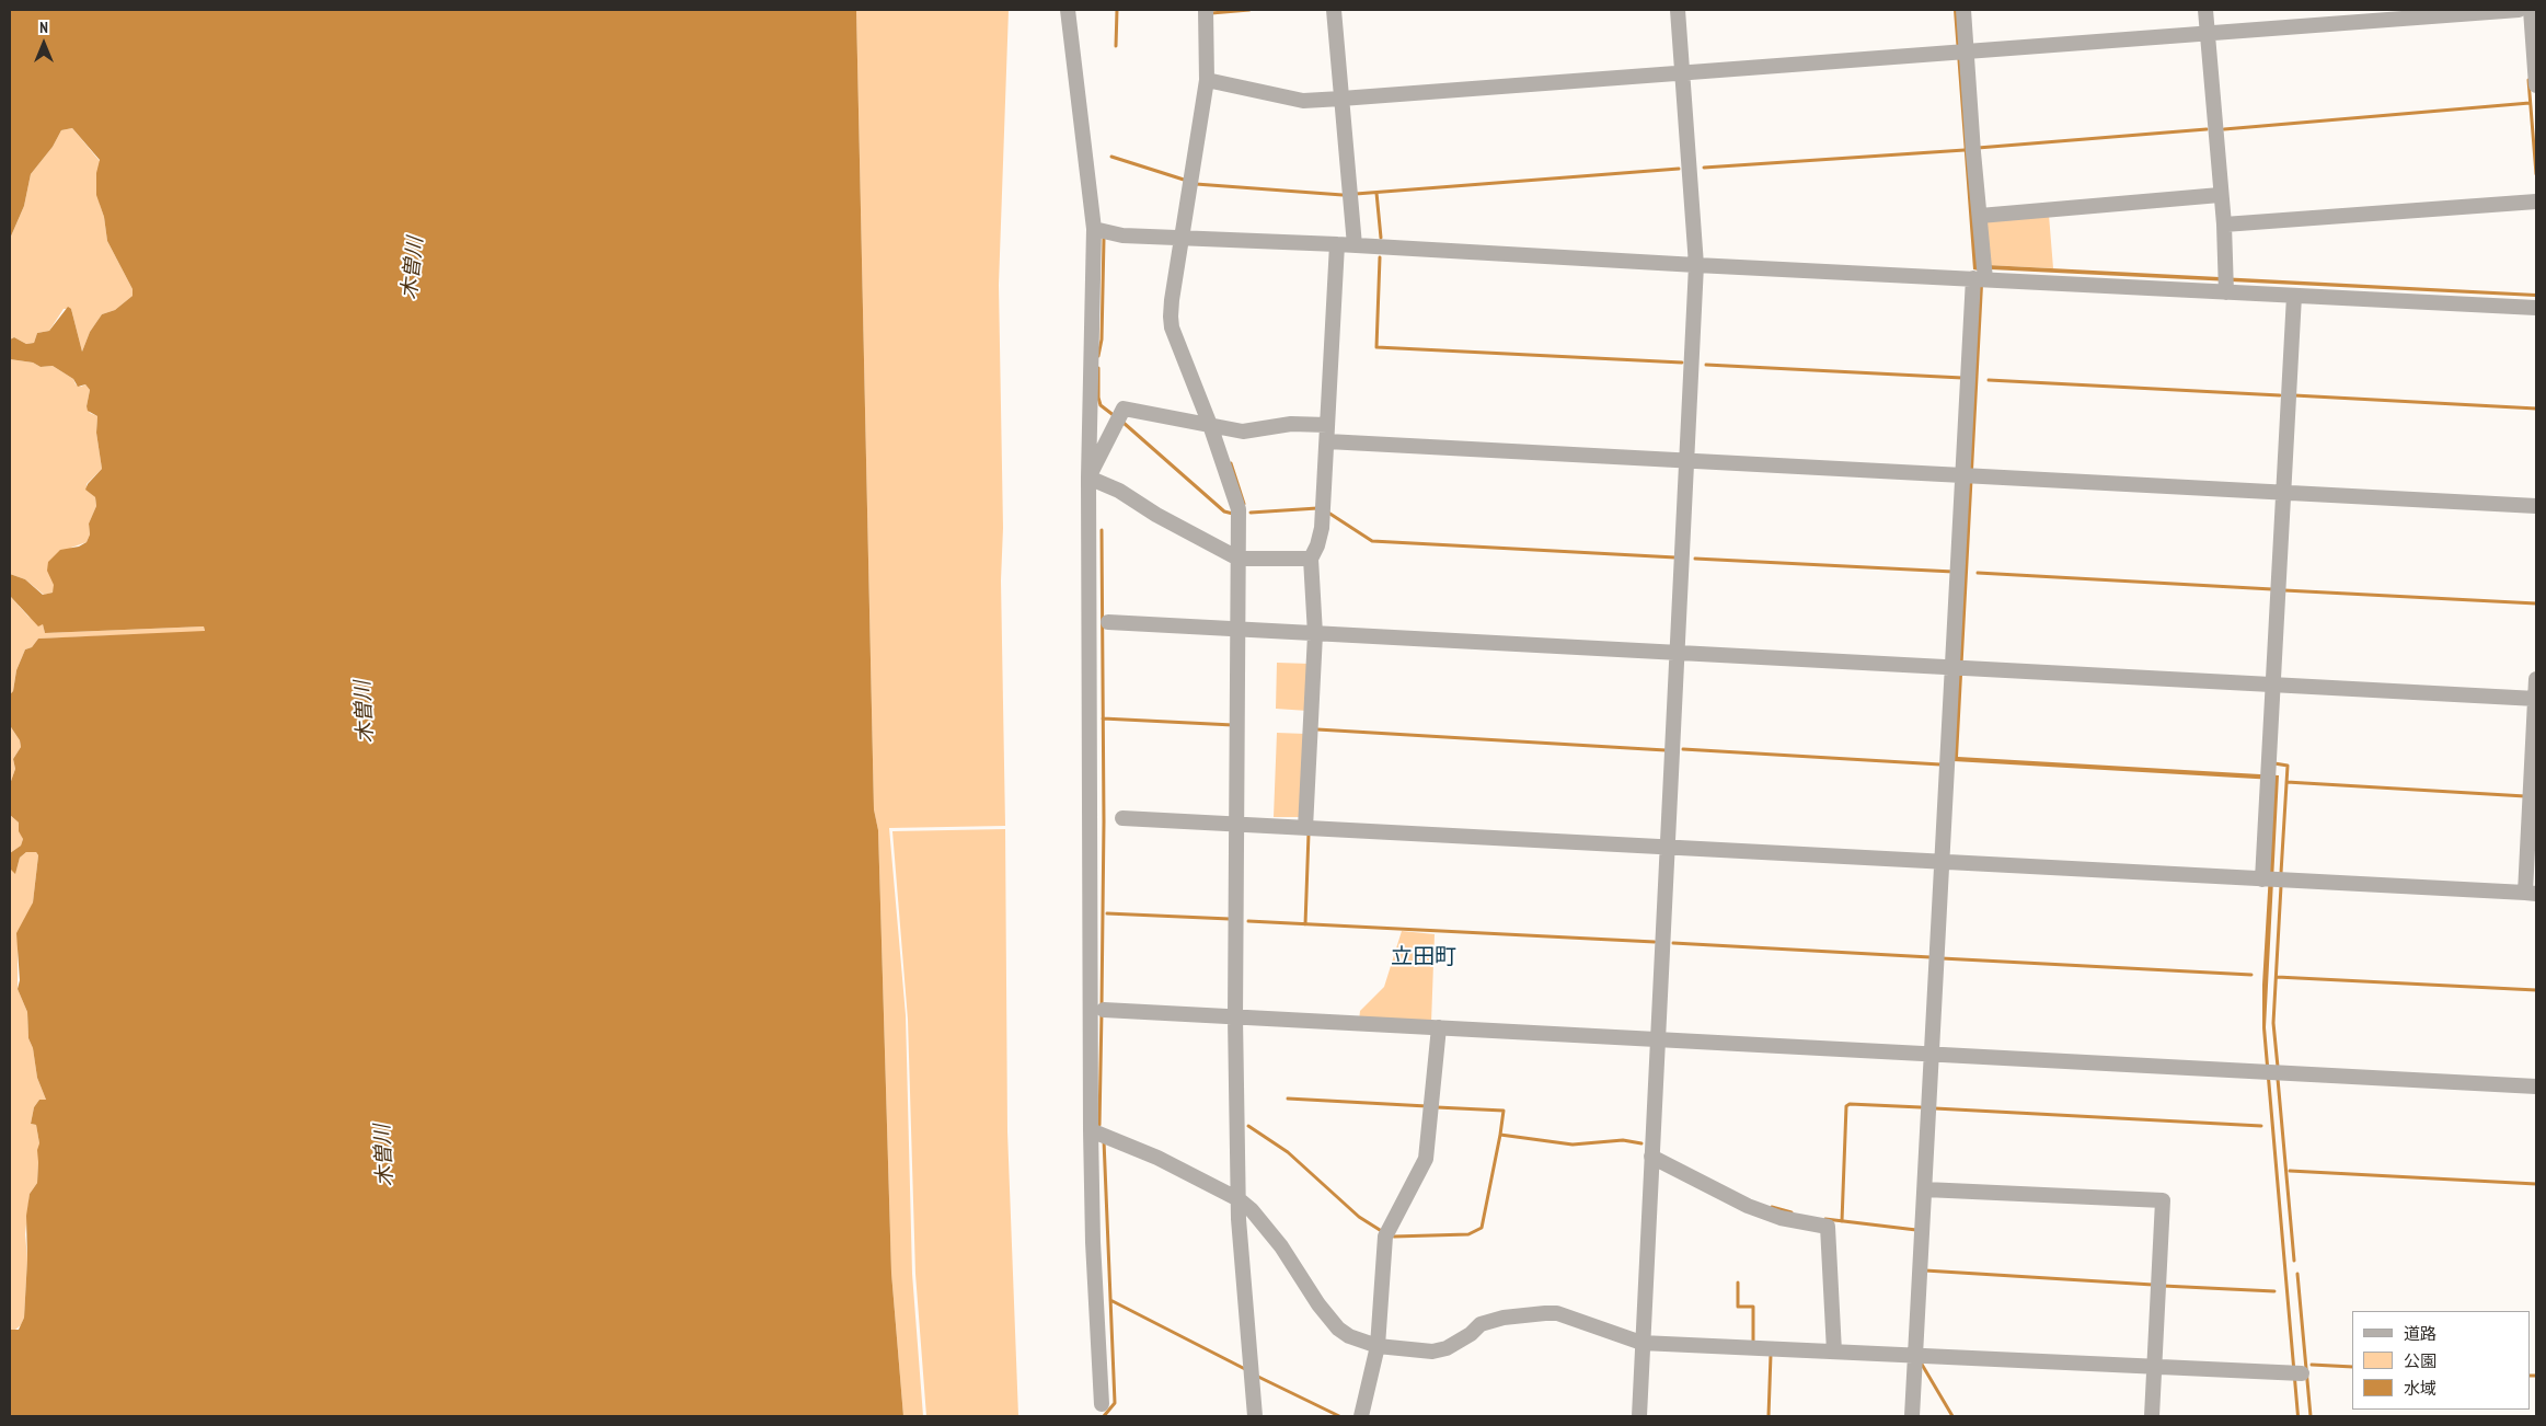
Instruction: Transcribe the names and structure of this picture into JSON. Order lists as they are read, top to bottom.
{
  "districts": ["立田町"],
  "water": ["木曽川"],
  "legend": ["道路", "公園", "水域"],
  "north": "top"
}
